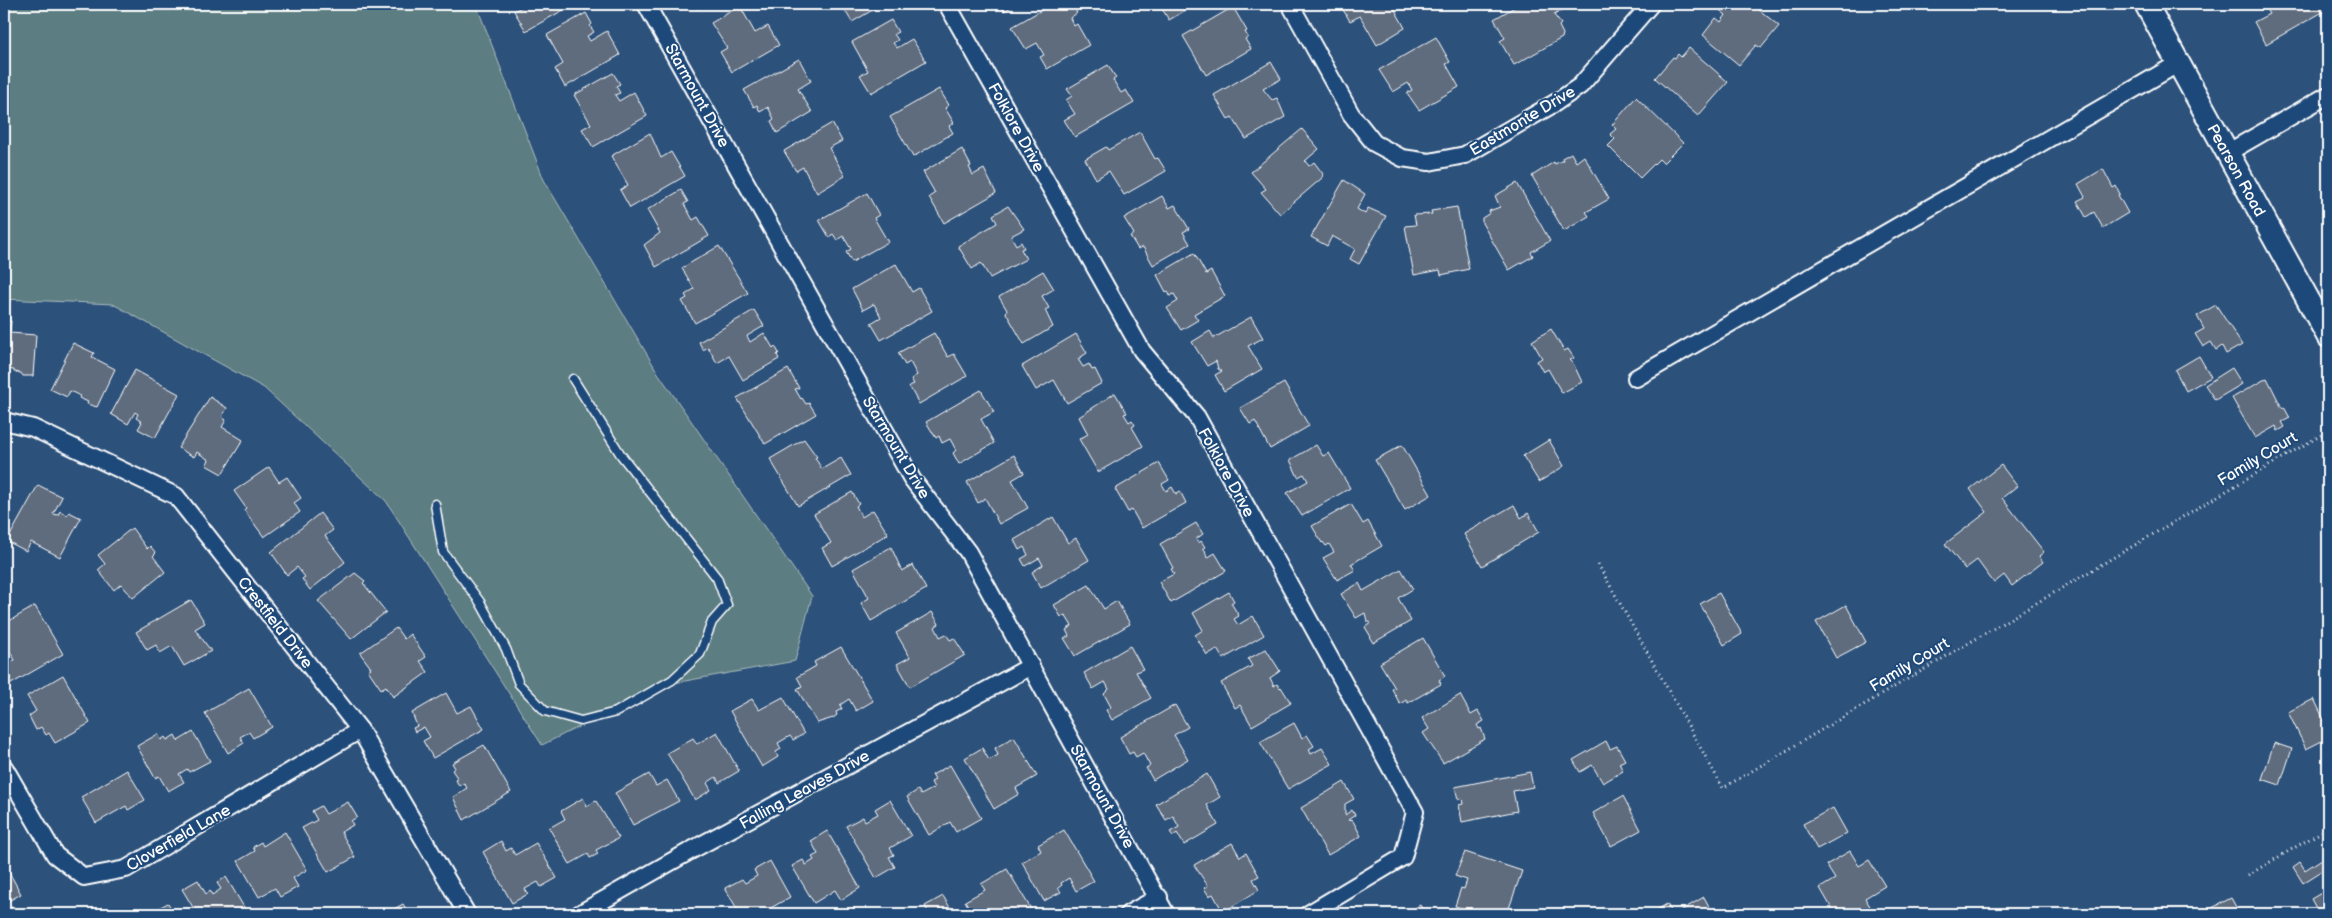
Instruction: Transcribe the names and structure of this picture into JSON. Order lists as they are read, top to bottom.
{
  "streets": {
    "street": [
      "Starmount Drive",
      "Eastmonte Drive",
      "Folklore Drive",
      "Pearson Road",
      "Crestfield Drive",
      "Falling Leaves Drive",
      "Cloverfield Lane"
    ],
    "path": ["Family Court"]
  },
  "crossings": [
    ["Starmount Drive", "Falling Leaves Drive"],
    ["Crestfield Drive", "Cloverfield Lane"]
  ]
}
